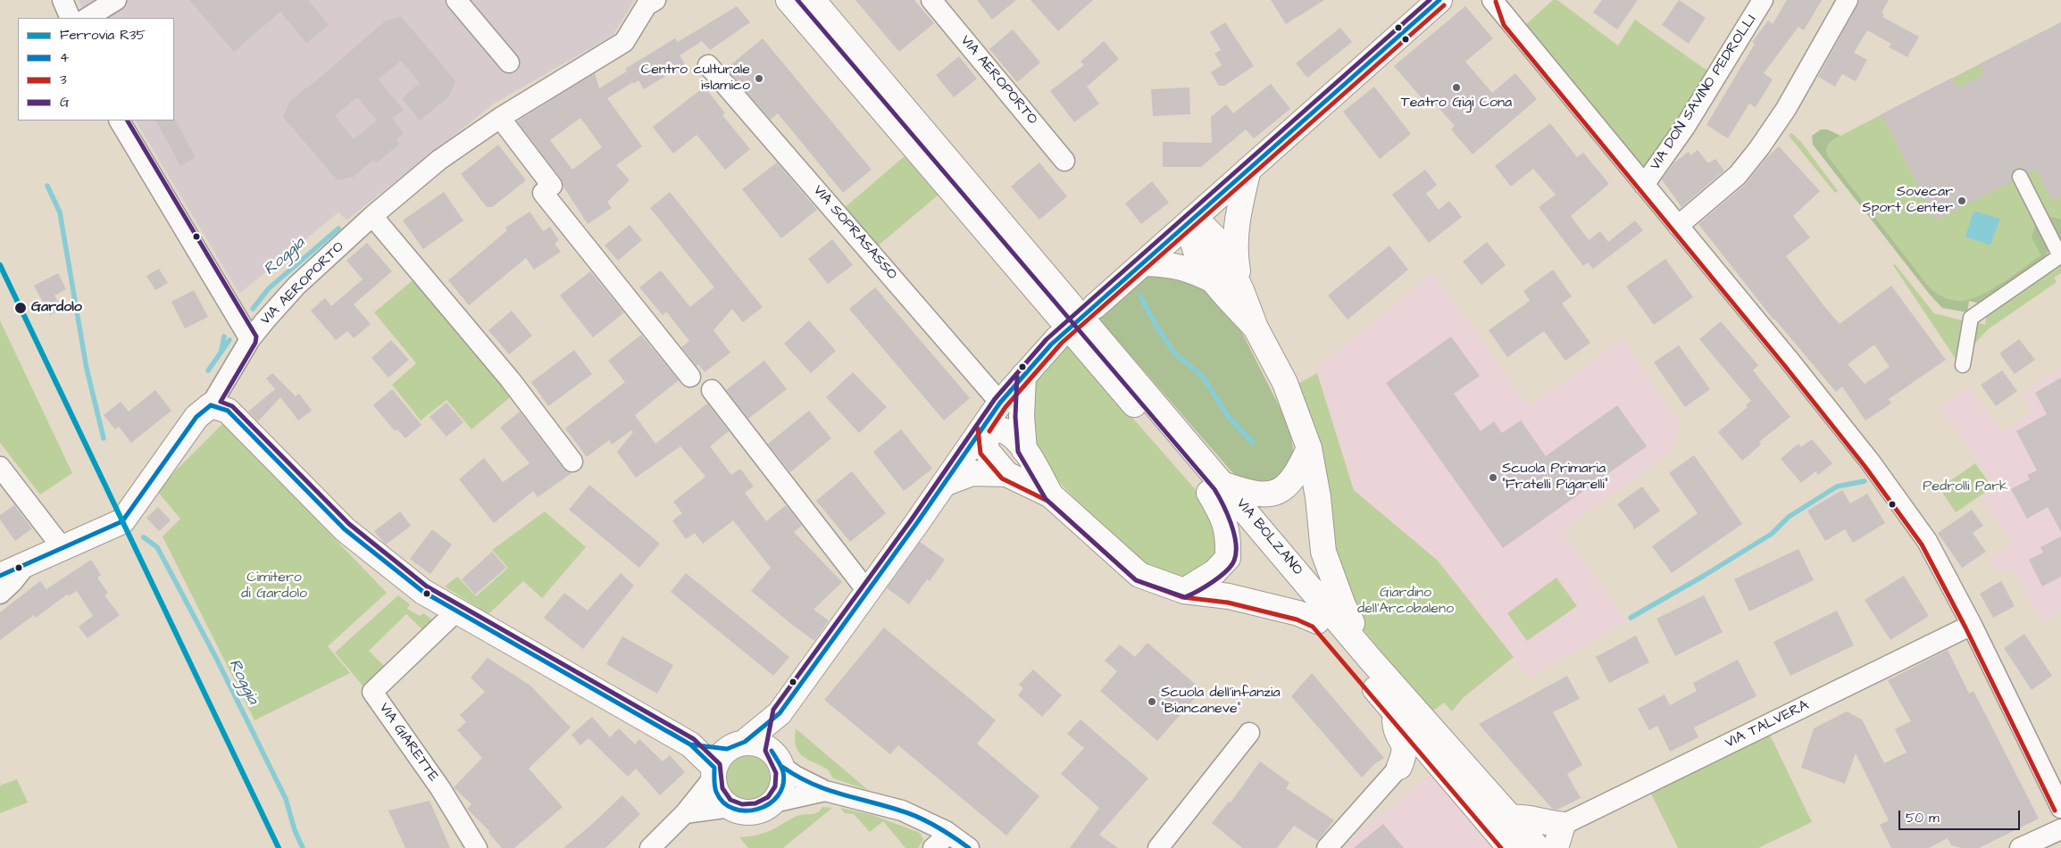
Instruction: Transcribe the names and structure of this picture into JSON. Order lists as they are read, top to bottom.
{
  "streets": {
    "main road": ["VIA AEROPORTO", "VIA BOLZANO"],
    "street": [
      "VIA DON SAVINO PEDROLLI",
      "VIA SOPRASASSO",
      "VIA TALVERA",
      "VIA GIARETTE"
    ]
  },
  "water": ["Roggia"],
  "parks": ["Pedrolli Park", "Cimitero di Gardolo", "Giardino dell'Arcobaleno"],
  "places": [
    "Centro culturale islamico",
    "Teatro Gigi Cona",
    "Sovecar Sport Center",
    "Gardolo",
    "Scuola Primaria \"Fratelli Pigarelli\"",
    "Scuola dell'infanzia \"Biancaneve\""
  ],
  "lines": [
    "transit line 4",
    "transit line G",
    "transit line 3",
    "rail line R35"
  ],
  "legend": [
    "Ferrovia R35",
    "4",
    "3",
    "G"
  ],
  "scale_bar": "50 m"
}
